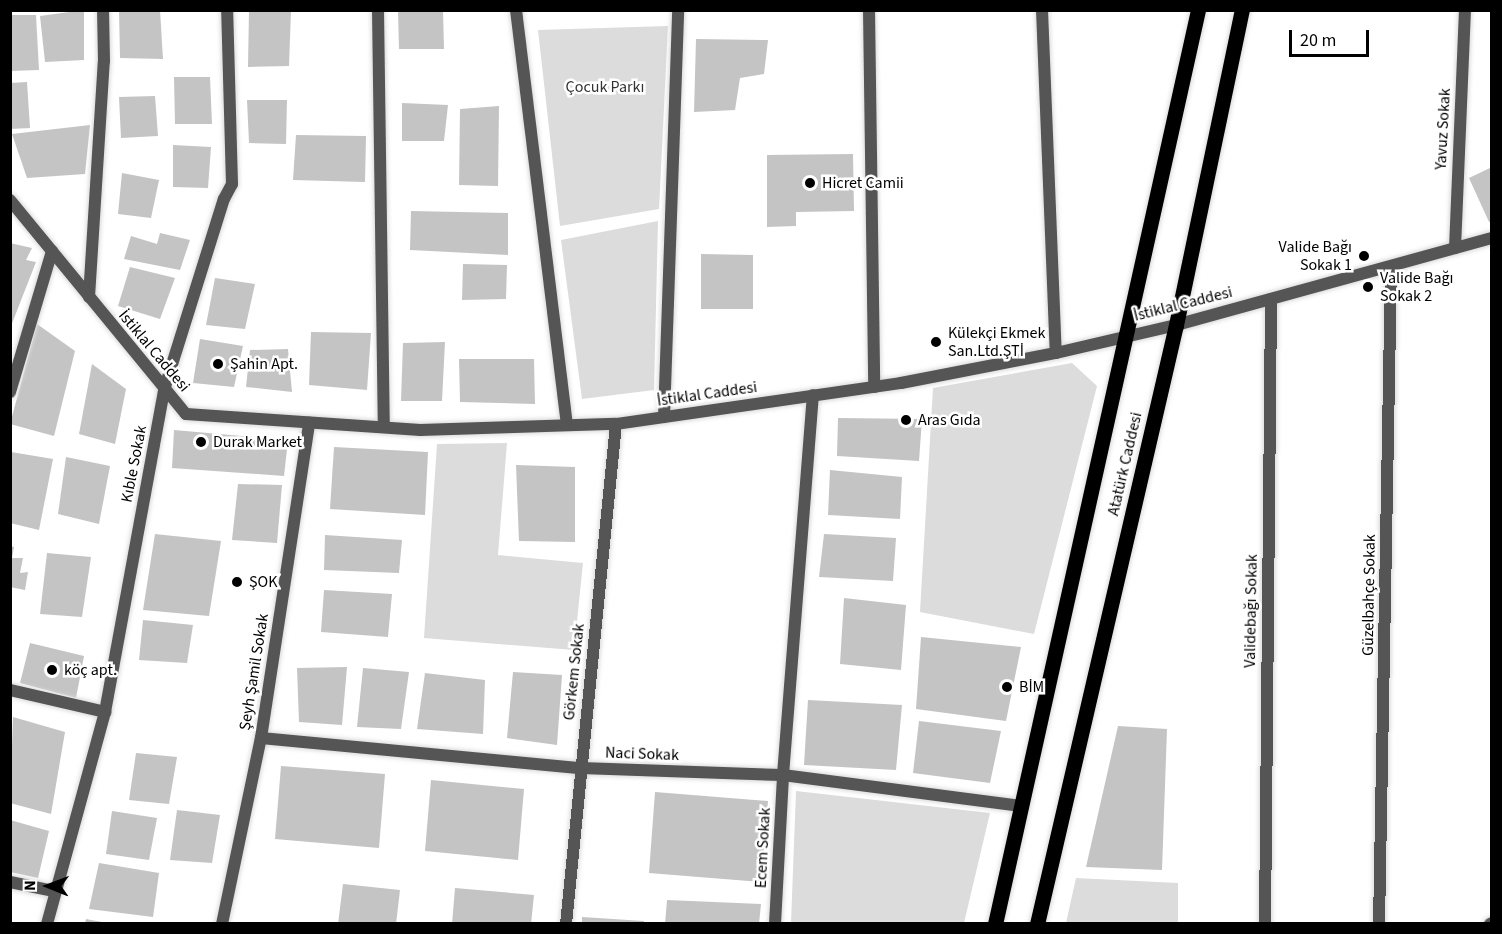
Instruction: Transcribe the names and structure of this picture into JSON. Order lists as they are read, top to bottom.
{
  "streets": {
    "main road": ["Atatürk Caddesi"],
    "street": [
      "Yavuz Sokak",
      "İstiklal Caddesi",
      "Kıble Sokak",
      "Güzelbahçe Sokak",
      "Validebağı Sokak",
      "Şeyh Şamil Sokak",
      "Görkem Sokak",
      "Naci Sokak",
      "Ecem Sokak"
    ]
  },
  "crossings": [
    ["Yavuz Sokak", "İstiklal Caddesi"],
    ["İstiklal Caddesi", "Kıble Sokak"],
    ["İstiklal Caddesi", "Atatürk Caddesi"],
    ["İstiklal Caddesi", "Güzelbahçe Sokak"],
    ["İstiklal Caddesi", "Validebağı Sokak"],
    ["İstiklal Caddesi", "Şeyh Şamil Sokak"],
    ["İstiklal Caddesi", "Görkem Sokak"],
    ["İstiklal Caddesi", "Ecem Sokak"],
    ["Şeyh Şamil Sokak", "Naci Sokak"],
    ["Görkem Sokak", "Naci Sokak"],
    ["Naci Sokak", "Ecem Sokak"]
  ],
  "parks": ["Çocuk Parkı"],
  "places": [
    "Hicret Camii",
    "Valide Bağı Sokak 1",
    "Valide Bağı Sokak 2",
    "Külekçi Ekmek San.Ltd.ŞTİ",
    "Şahin Apt.",
    "Aras Gıda",
    "Durak Market",
    "ŞOK",
    "köç apt.",
    "BİM"
  ],
  "scale_bar": "20 m",
  "north": "left"
}
